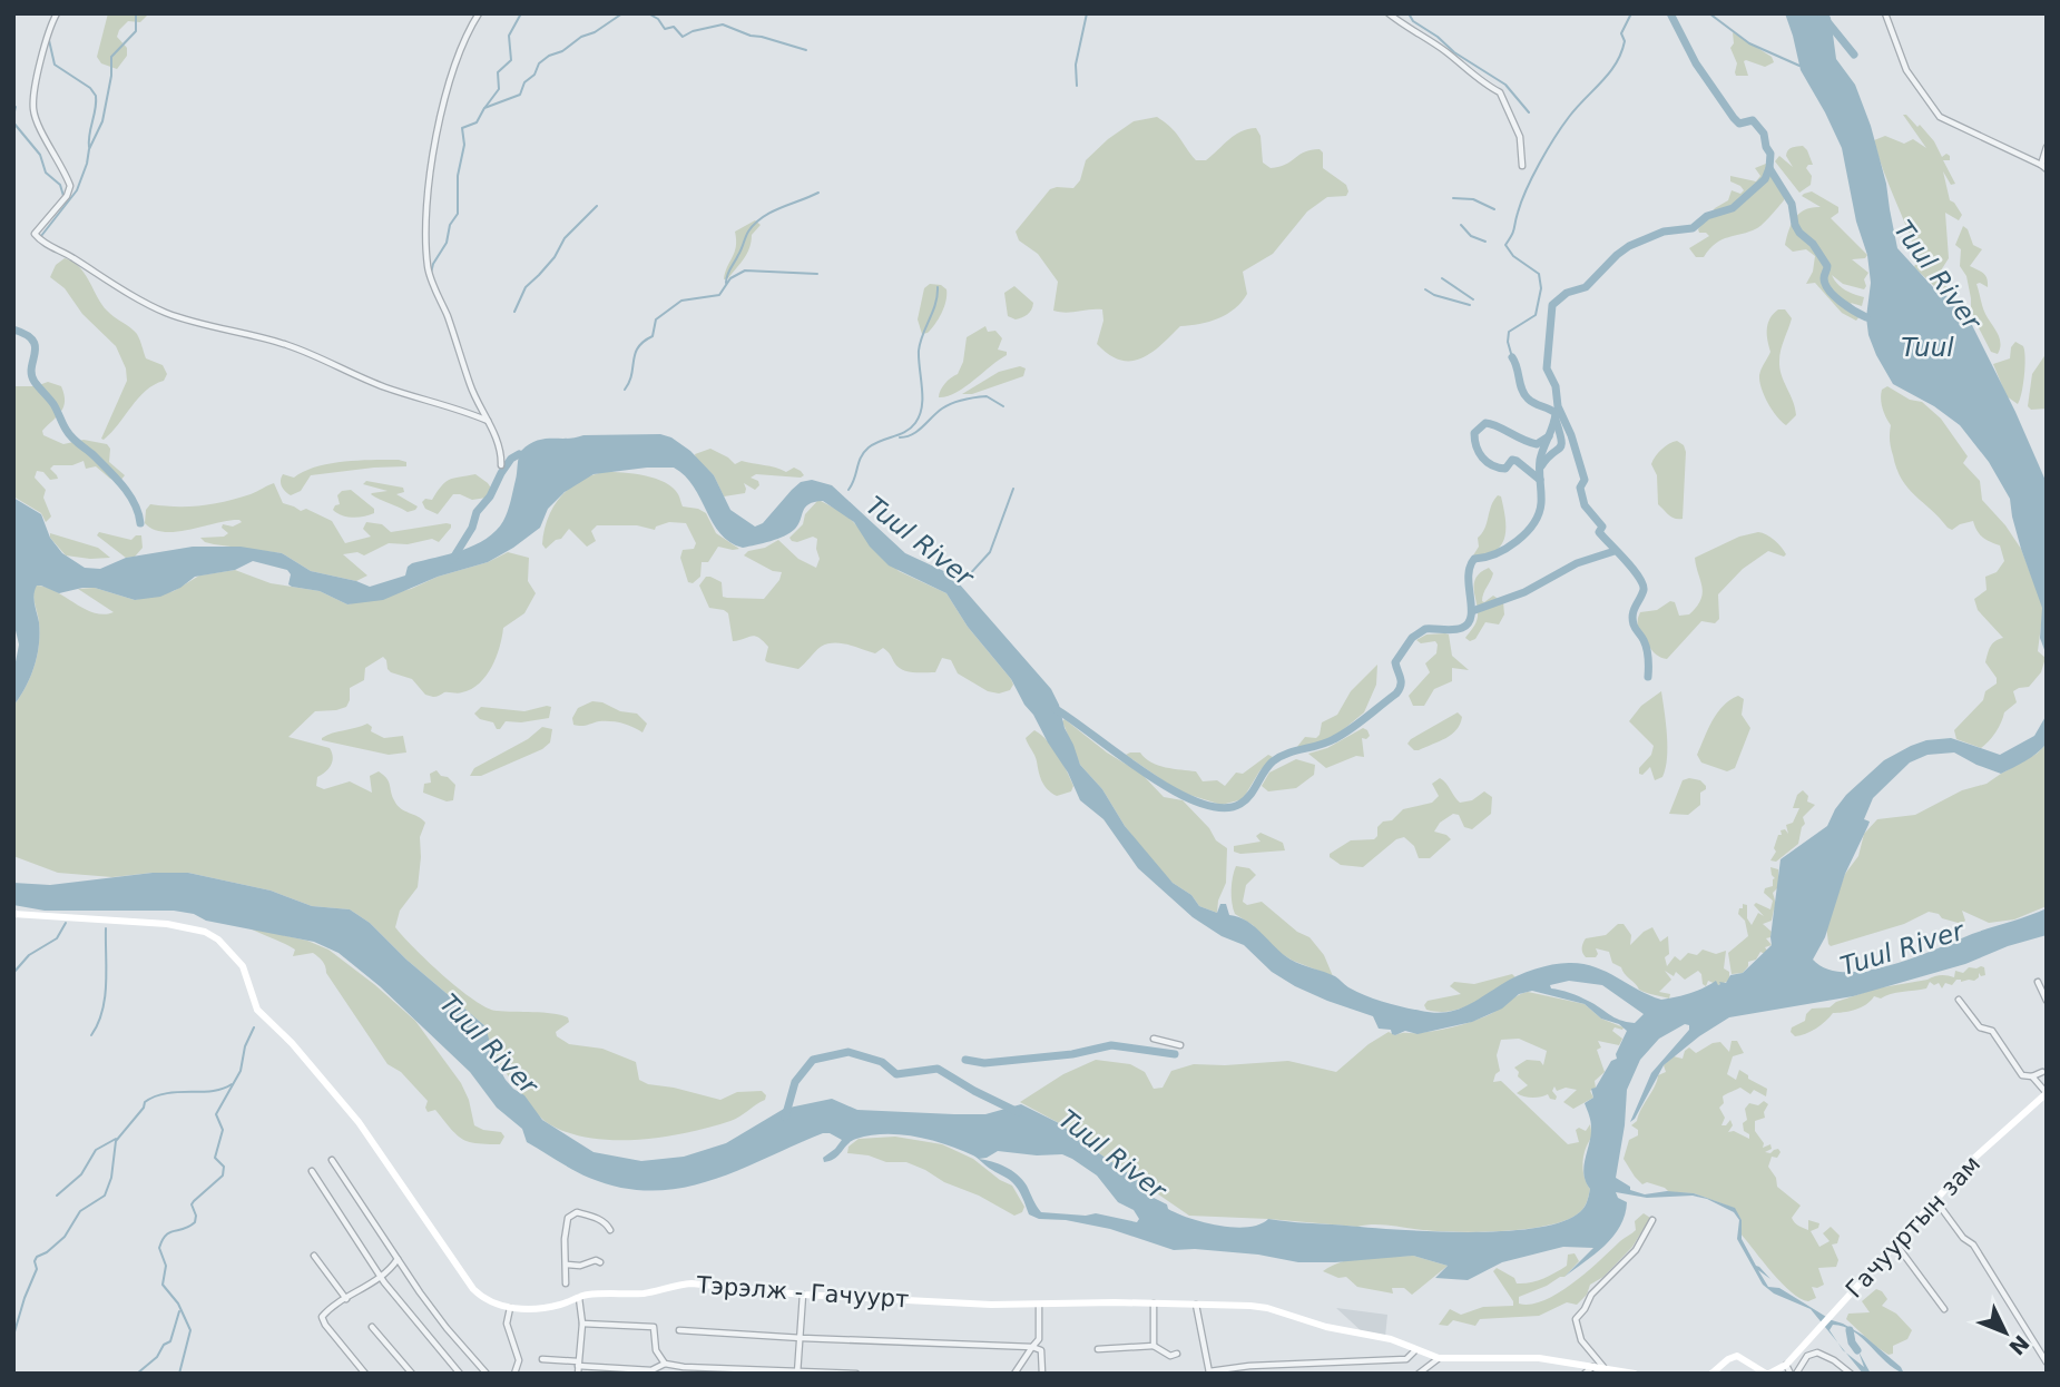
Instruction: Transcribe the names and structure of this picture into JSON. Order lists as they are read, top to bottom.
{
  "streets": {
    "main road": ["Гачууртын зам", "Тэрэлж - Гачуурт"]
  },
  "water": ["Tuul River", "Tuul"],
  "north": "bottom right"
}
